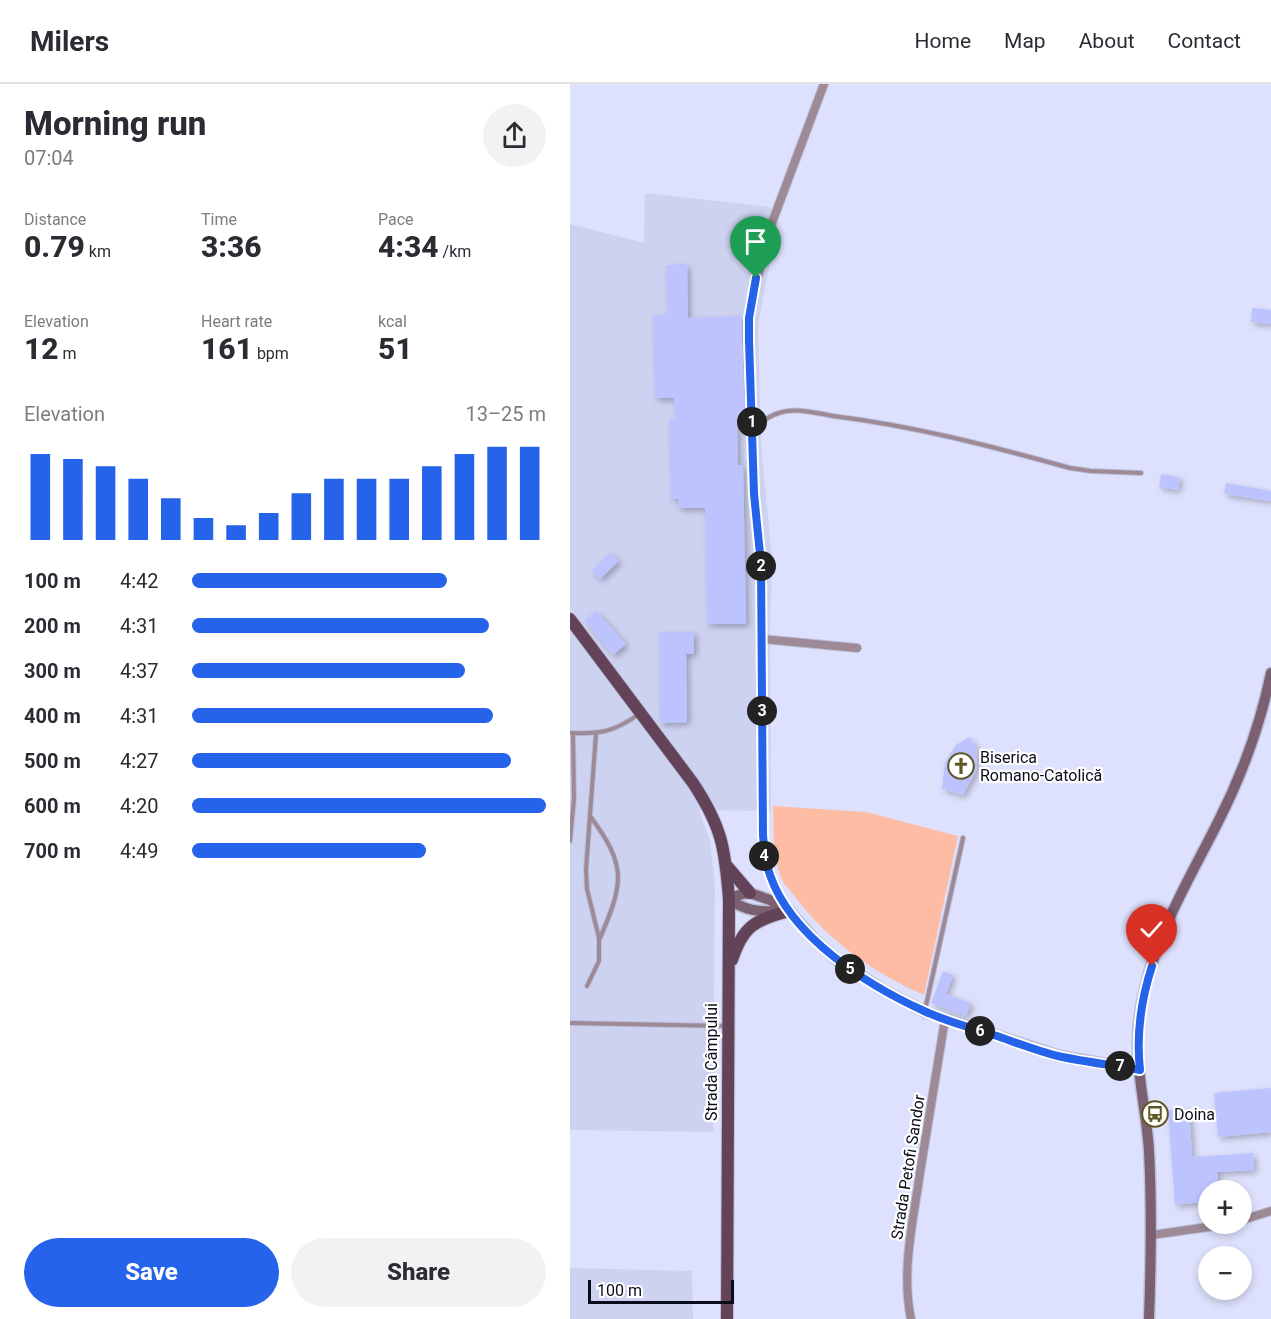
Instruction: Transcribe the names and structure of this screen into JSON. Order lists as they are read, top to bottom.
{
  "streets": {
    "main road": ["Strada Câmpului"],
    "street": ["Strada Petofi Sandor"]
  },
  "places": {
    "church": ["Biserica Romano-Catolică"],
    "bus stop": ["Doina"]
  },
  "scale_bar": "100 m",
  "page": {
    "header": "Milers",
    "nav": [
      "Home",
      "Map",
      "About",
      "Contact"
    ],
    "heading": ["Morning run", "07:04"],
    "stats": [
      ["Distance", "0.79 km"],
      ["Time", "3:36"],
      ["Pace", "4:34 /km"],
      ["Elevation", "12 m"],
      ["Heart rate", "161 bpm"],
      ["kcal", "51"]
    ],
    "chart": ["Elevation", "13–25 m"],
    "pins": [
      "1",
      "2",
      "3",
      "4",
      "5",
      "6",
      "7"
    ],
    "list": [
      {
        "name": "100 m",
        "note": "4:42"
      },
      {
        "name": "200 m",
        "note": "4:31"
      },
      {
        "name": "300 m",
        "note": "4:37"
      },
      {
        "name": "400 m",
        "note": "4:31"
      },
      {
        "name": "500 m",
        "note": "4:27"
      },
      {
        "name": "600 m",
        "note": "4:20"
      },
      {
        "name": "700 m",
        "note": "4:49"
      }
    ],
    "map_buttons": ["+", "−"],
    "buttons": ["Save", "Share"],
    "scale": "100 m"
  }
}
